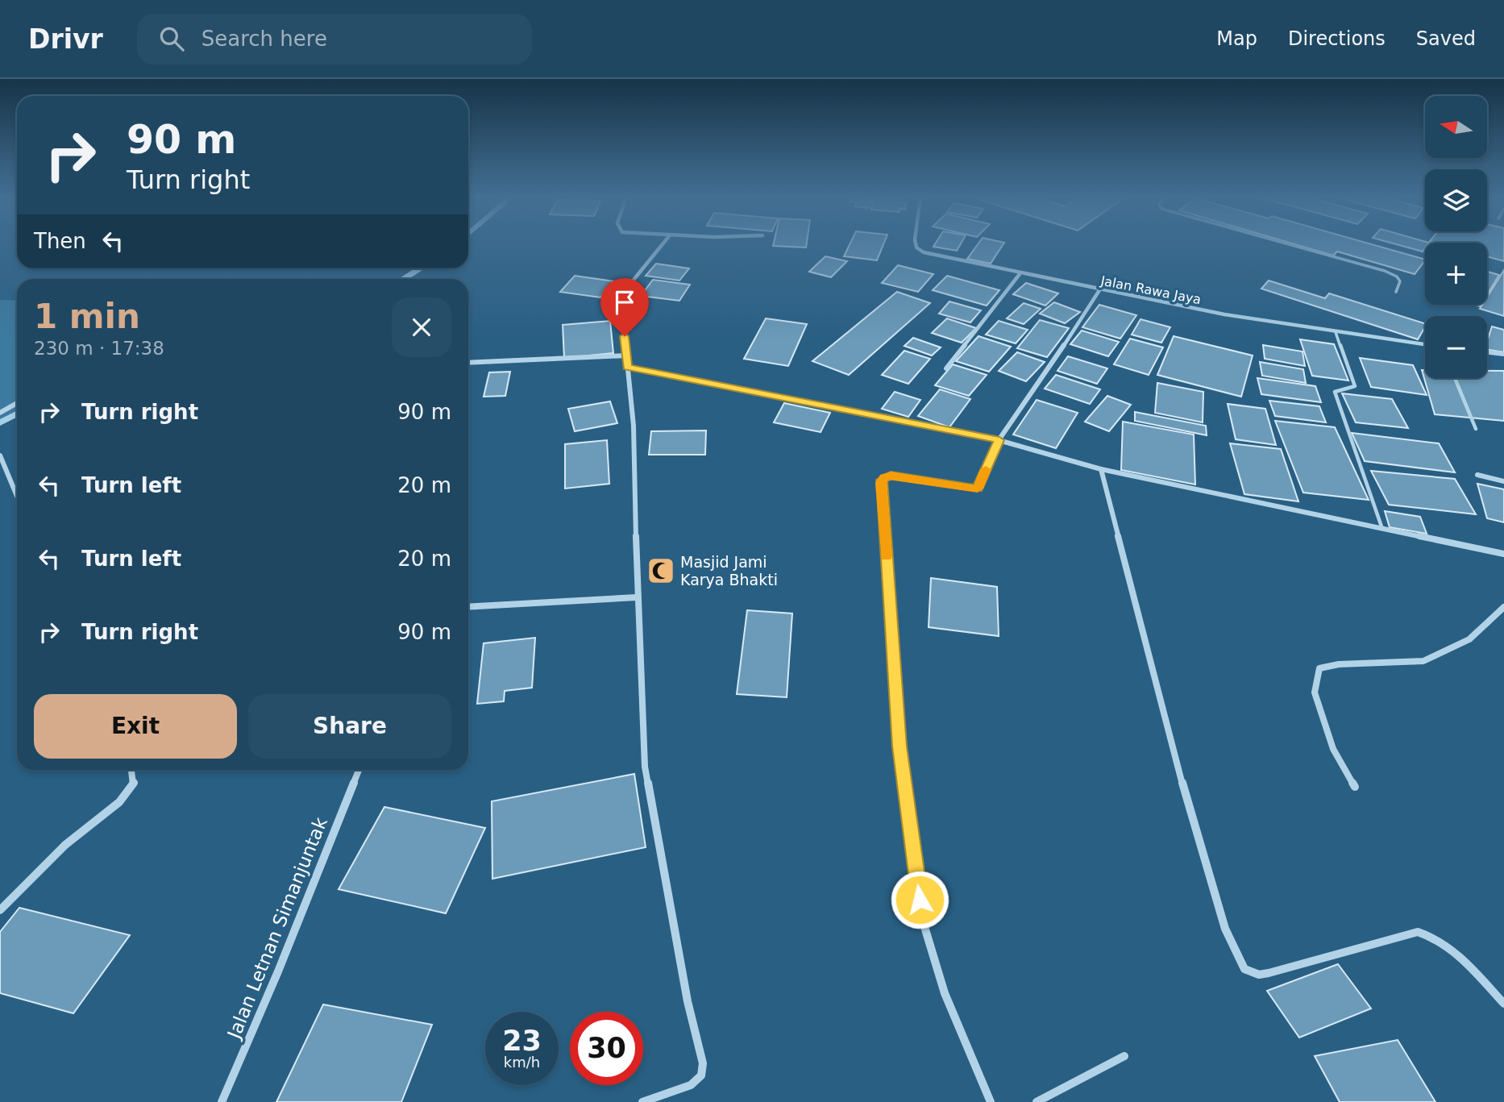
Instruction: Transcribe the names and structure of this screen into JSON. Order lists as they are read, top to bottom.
{
  "streets": {
    "street": ["Jalan Rawa Jaya", "Jalan Letnan Simanjuntak"]
  },
  "places": {
    "mosque": ["Masjid Jami Karya Bhakti"]
  },
  "north": "left",
  "page": {
    "header": "Drivr",
    "search": "Search here",
    "nav": ["Map", "Directions", "Saved"],
    "map_buttons": ["+", "−"],
    "turn": ["90 m", "Turn right"],
    "then": "Then",
    "heading": ["1 min", "230 m · 17:38"],
    "list": [
      {
        "name": "Turn right",
        "value": "90 m"
      },
      {
        "name": "Turn left",
        "value": "20 m"
      },
      {
        "name": "Turn left",
        "value": "20 m"
      },
      {
        "name": "Turn right",
        "value": "90 m"
      }
    ],
    "buttons": ["Exit", "Share"],
    "speed": "23 km/h",
    "limit": "30"
  }
}
